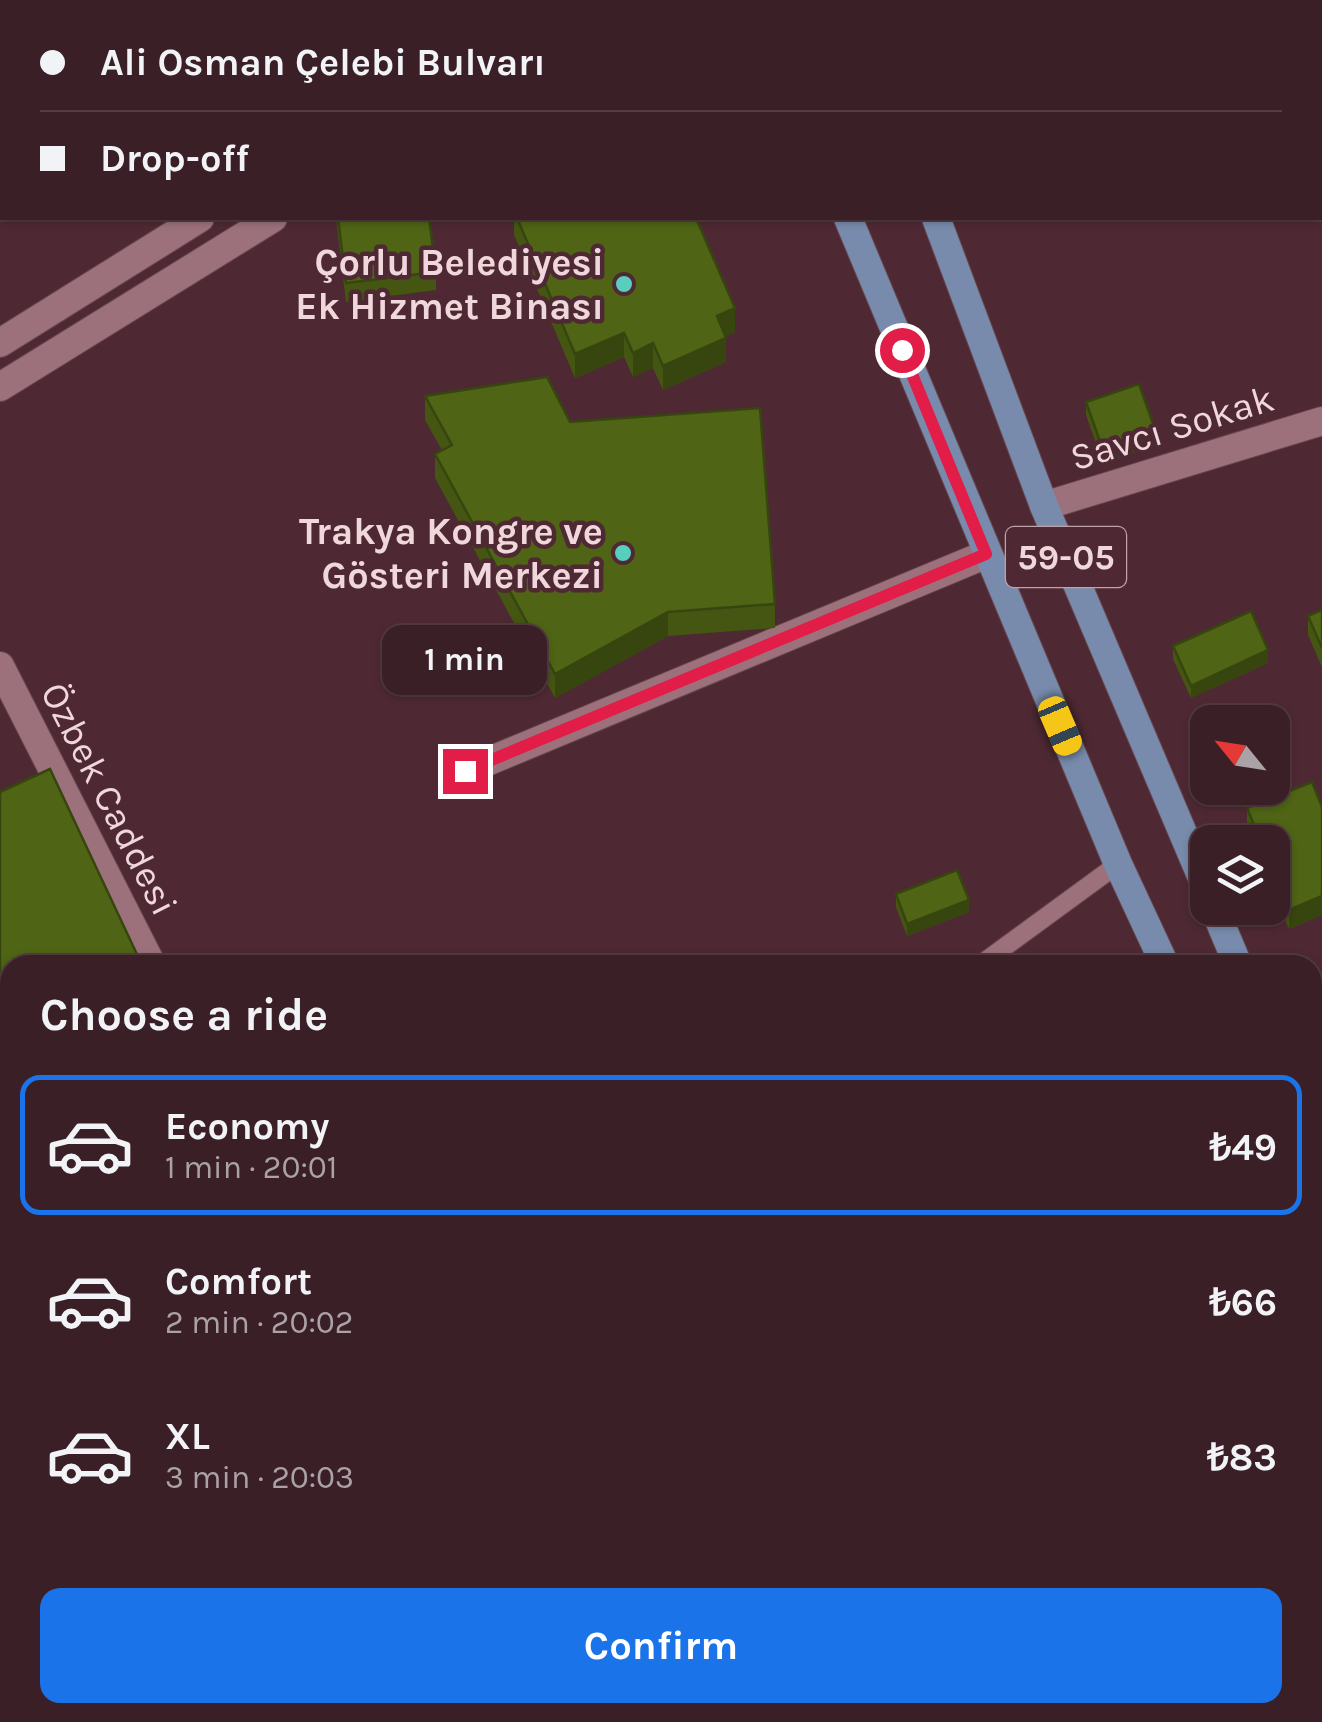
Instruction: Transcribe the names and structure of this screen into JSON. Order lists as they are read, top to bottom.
{
  "streets": {
    "main road": ["59-05"],
    "street": ["Savcı Sokak", "Özbek Caddesi"]
  },
  "crossings": [
    ["Savcı Sokak", "59-05"]
  ],
  "places": ["Çorlu Belediyesi Ek Hizmet Binası", "Trakya Kongre ve Gösteri Merkezi"],
  "north": "top left",
  "page": {
    "banner": ["Ali Osman Çelebi Bulvarı", "Drop-off"],
    "bubble": "1 min",
    "heading": "Choose a ride",
    "list": [
      {
        "name": "Economy",
        "note": "1 min · 20:01",
        "value": "₺49"
      },
      {
        "name": "Comfort",
        "note": "2 min · 20:02",
        "value": "₺66"
      },
      {
        "name": "XL",
        "note": "3 min · 20:03",
        "value": "₺83"
      }
    ],
    "buttons": "Confirm"
  }
}
